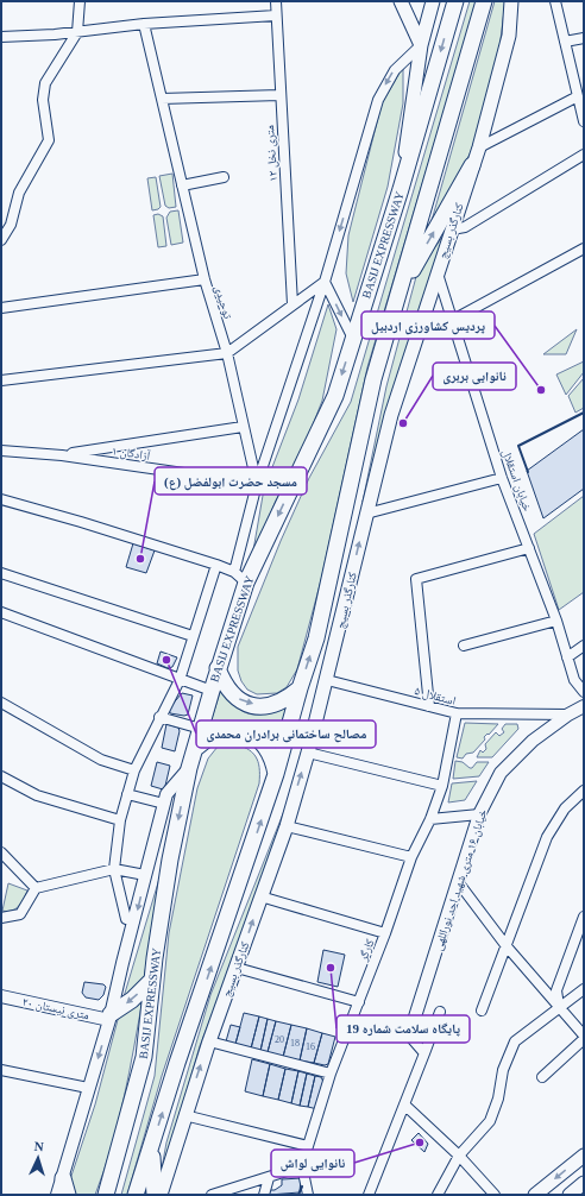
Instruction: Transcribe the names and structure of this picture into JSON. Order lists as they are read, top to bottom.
{
  "streets": {
    "highway": ["BASIJ EXPRESSWAY"],
    "main road": ["کنارگذر بسیج"],
    "street": [
      "۱۲ متری نخل",
      "توحیدی",
      "آزادگان ۱",
      "خیابان استقلال",
      "استقلال ۵",
      "خیابان ۱۶ متری شهید احد نوراللهی",
      "کارگر",
      "۲۰ متری نیستان"
    ]
  },
  "crossings": [
    ["کنارگذر بسیج", "خیابان استقلال"],
    ["کنارگذر بسیج", "استقلال ۵"],
    ["توحیدی", "آزادگان ۱"],
    ["استقلال ۵", "خیابان ۱۶ متری شهید احد نوراللهی"],
    ["استقلال ۵", "کارگر"]
  ],
  "places": [
    "پردیس کشاورزی اردبیل",
    "نانوایی بربری",
    "مسجد حضرت ابولفضل (ع)",
    "مصالح ساختمانی برادران محمدی",
    "پایگاه سلامت شماره 19",
    "نانوایی لواش"
  ],
  "house_numbers": ["20", "18", "16"],
  "north": "top"
}
